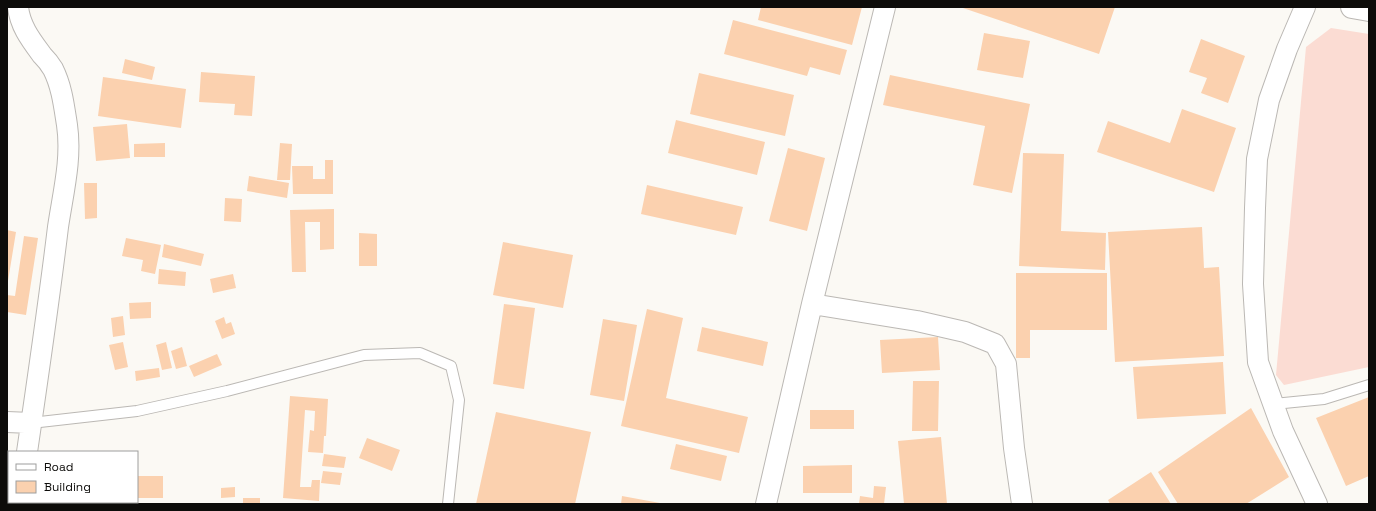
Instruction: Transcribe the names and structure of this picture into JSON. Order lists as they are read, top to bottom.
{
  "legend": ["Road", "Building"]
}
